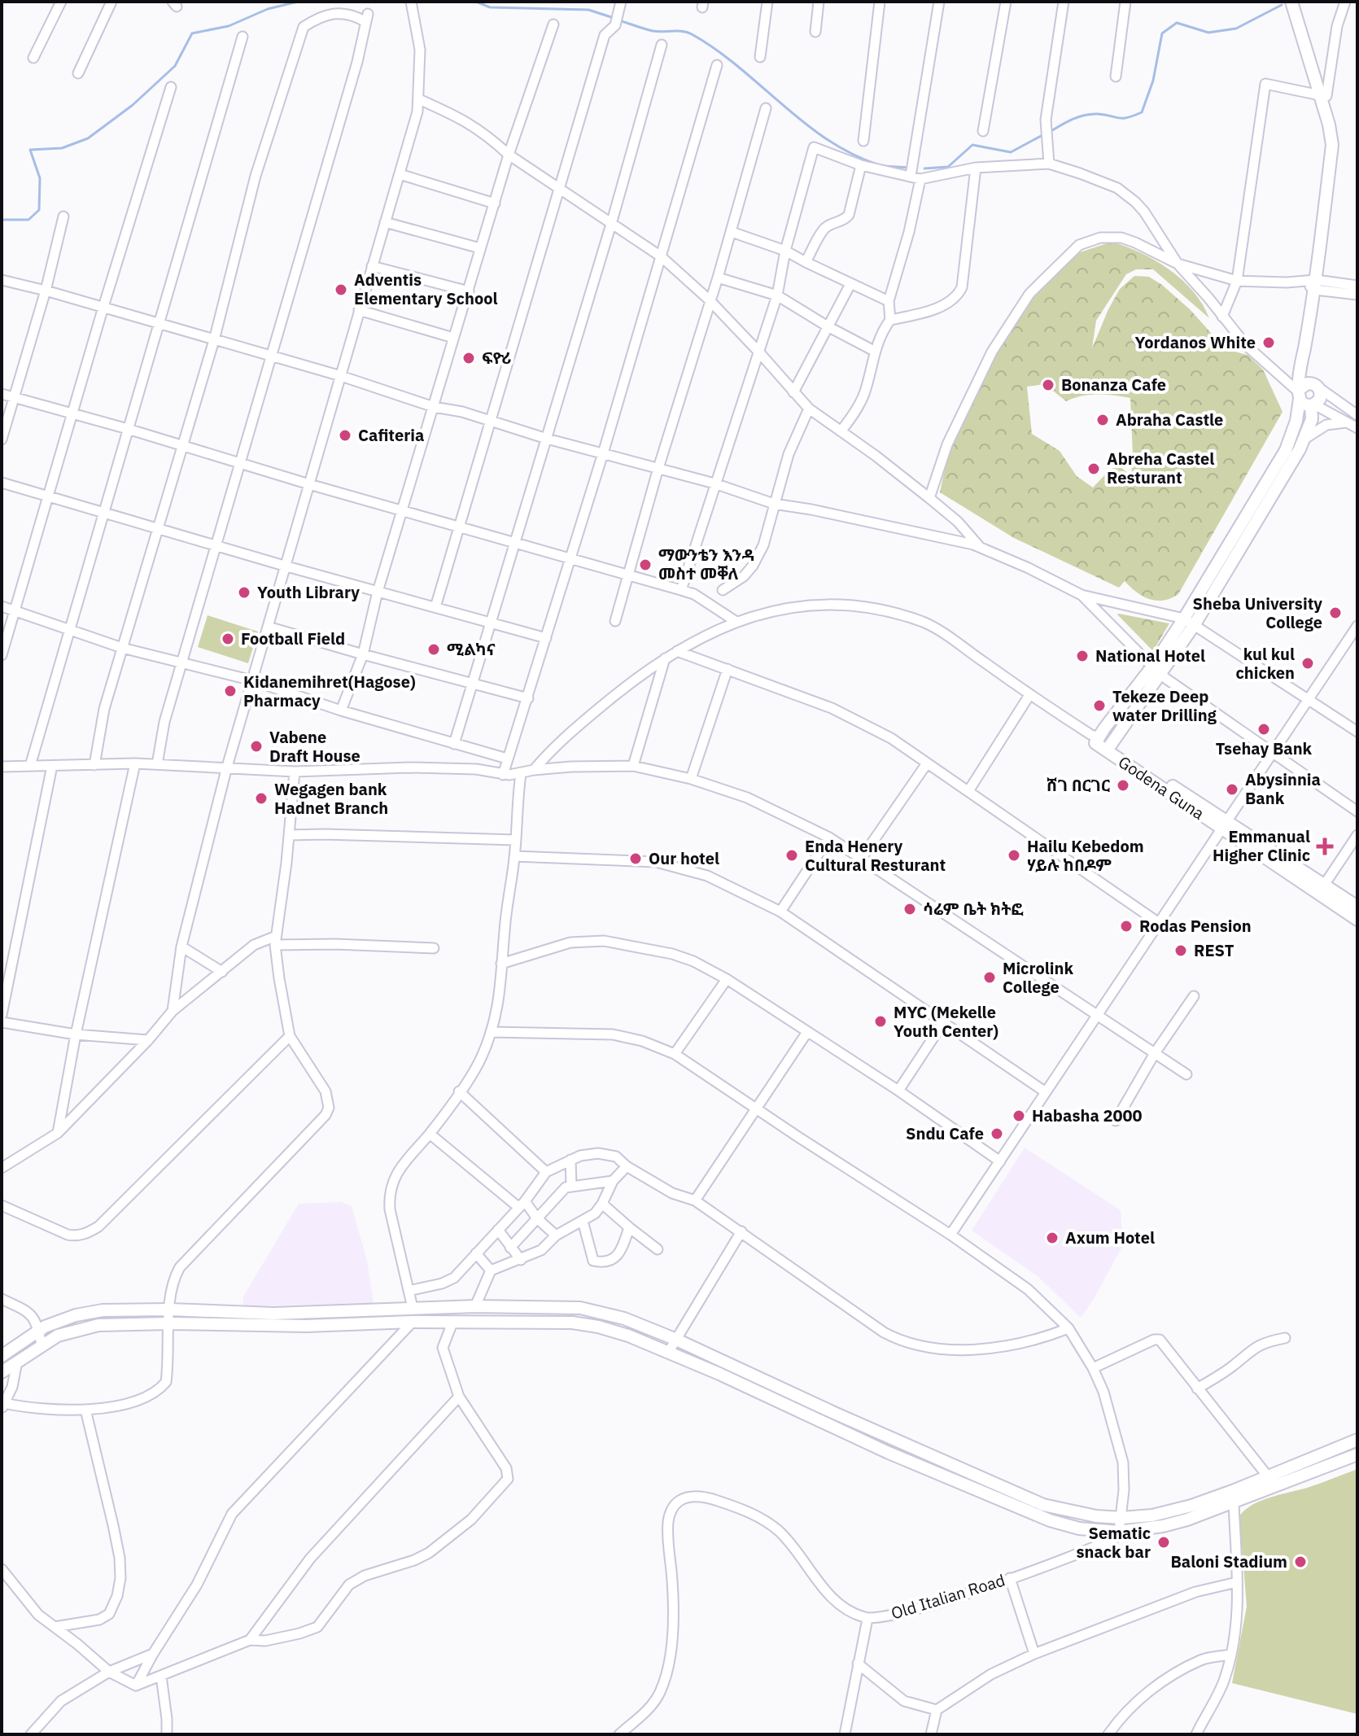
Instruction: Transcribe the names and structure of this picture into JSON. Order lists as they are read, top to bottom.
{
  "streets": {
    "main road": ["Godena Guna"],
    "street": ["Old Italian Road"]
  },
  "places": {
    "other": [
      "Adventis Elementary School",
      "Yordanos White",
      "ፍዮሪ",
      "Bonanza Cafe",
      "Abraha Castle",
      "Cafiteria",
      "Abreha Castel Resturant",
      "ማውንቴን እንዳ መስተ መቐለ",
      "Youth Library",
      "Sheba University College",
      "Football Field",
      "ሚልካና",
      "National Hotel",
      "kul kul chicken",
      "Kidanemihret(Hagose) Pharmacy",
      "Tekeze Deep water Drilling",
      "Tsehay Bank",
      "Vabene Draft House",
      "ሸገ በርገር",
      "Abysinnia Bank",
      "Wegagen bank Hadnet Branch",
      "Enda Henery Cultural Resturant",
      "Hailu Kebedom ሃይሉ ከበዶም",
      "Our hotel",
      "ሳሬም ቤት ክትፎ",
      "Rodas Pension",
      "REST",
      "Microlink College",
      "MYC (Mekelle Youth Center)",
      "Habasha 2000",
      "Sndu Cafe",
      "Axum Hotel",
      "Sematic snack bar",
      "Baloni Stadium"
    ],
    "health": ["Emmanual Higher Clinic"]
  }
}
